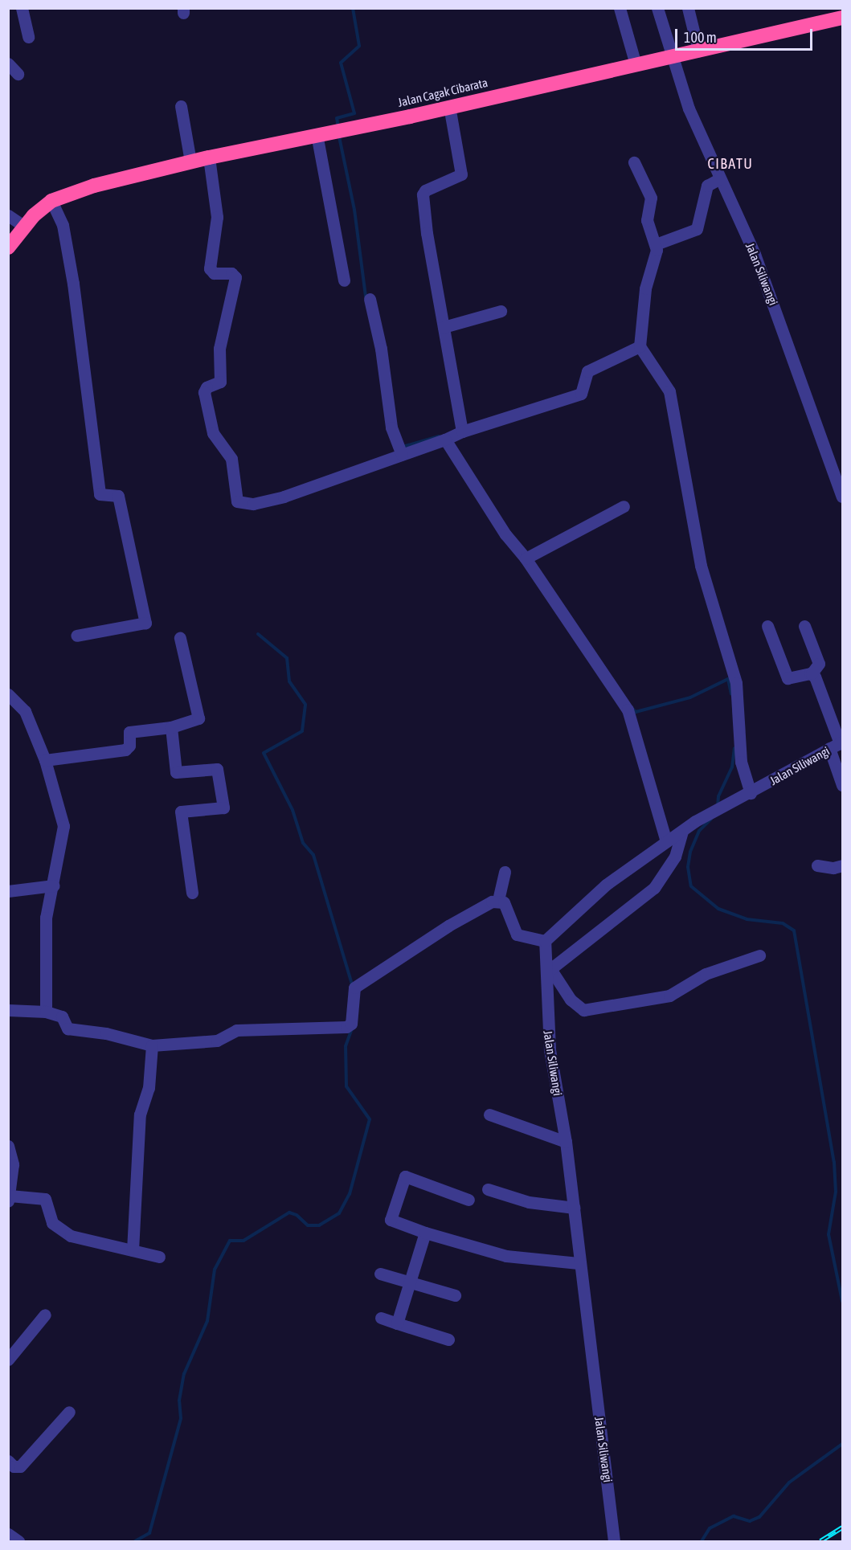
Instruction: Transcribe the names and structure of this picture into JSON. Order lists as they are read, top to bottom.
{
  "streets": {
    "highway": ["Jalan Cagak Cibarata"],
    "street": ["Jalan Siliwangi"]
  },
  "crossings": [
    ["Jalan Cagak Cibarata", "Jalan Siliwangi"]
  ],
  "districts": ["CIBATU"],
  "scale_bar": "100 m"
}
